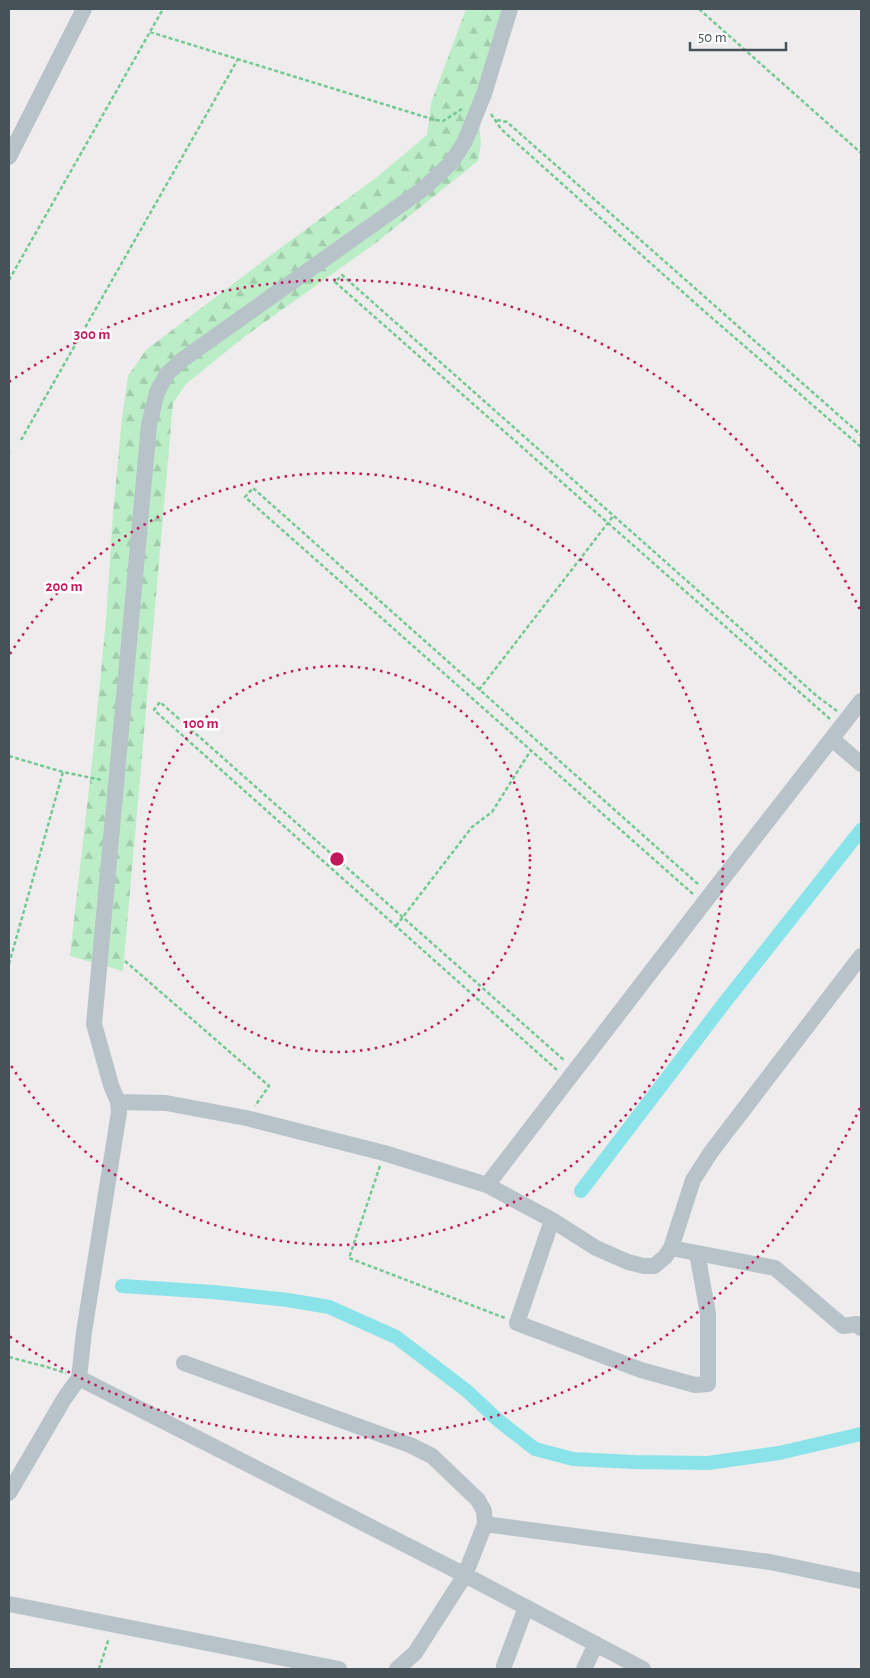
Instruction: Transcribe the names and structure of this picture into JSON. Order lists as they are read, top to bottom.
{
  "scale_bar": "50 m",
  "rings": ["300 m", "200 m", "100 m"]
}
